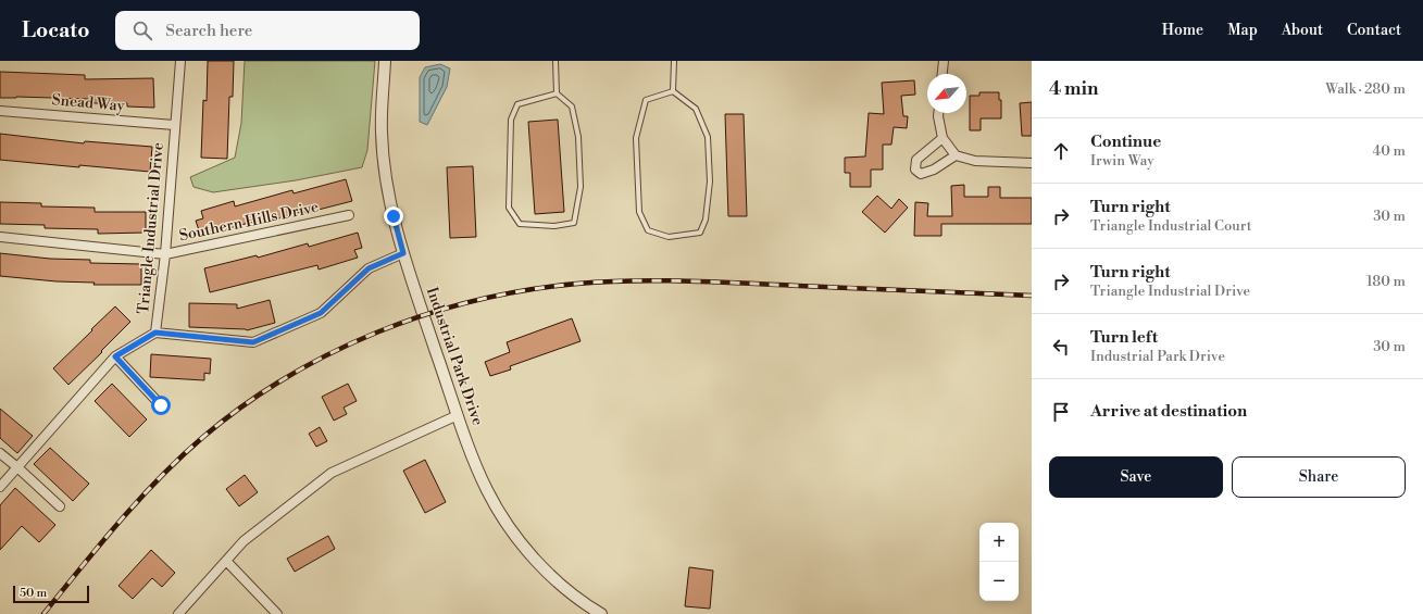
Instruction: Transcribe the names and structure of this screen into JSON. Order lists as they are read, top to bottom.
{
  "streets": {
    "street": [
      "Snead Way",
      "Southern Hills Drive",
      "Triangle Industrial Drive",
      "Industrial Park Drive"
    ]
  },
  "crossings": [
    ["Snead Way", "Triangle Industrial Drive"],
    ["Southern Hills Drive", "Triangle Industrial Drive"],
    ["Triangle Industrial Drive", "Industrial Park Drive"]
  ],
  "scale_bar": "50 m",
  "north": "bottom left",
  "page": {
    "header": "Locato",
    "search": "Search here",
    "nav": [
      "Home",
      "Map",
      "About",
      "Contact"
    ],
    "heading": ["4 min", "Walk · 280 m"],
    "list": [
      ["Continue", "Irwin Way", "40 m"],
      ["Turn right", "Triangle Industrial Court", "30 m"],
      ["Turn right", "Triangle Industrial Drive", "180 m"],
      ["Turn left", "Industrial Park Drive", "30 m"],
      "Arrive at destination"
    ],
    "buttons": ["Save", "Share"],
    "map_buttons": ["+", "−"],
    "scale": "50 m"
  }
}
